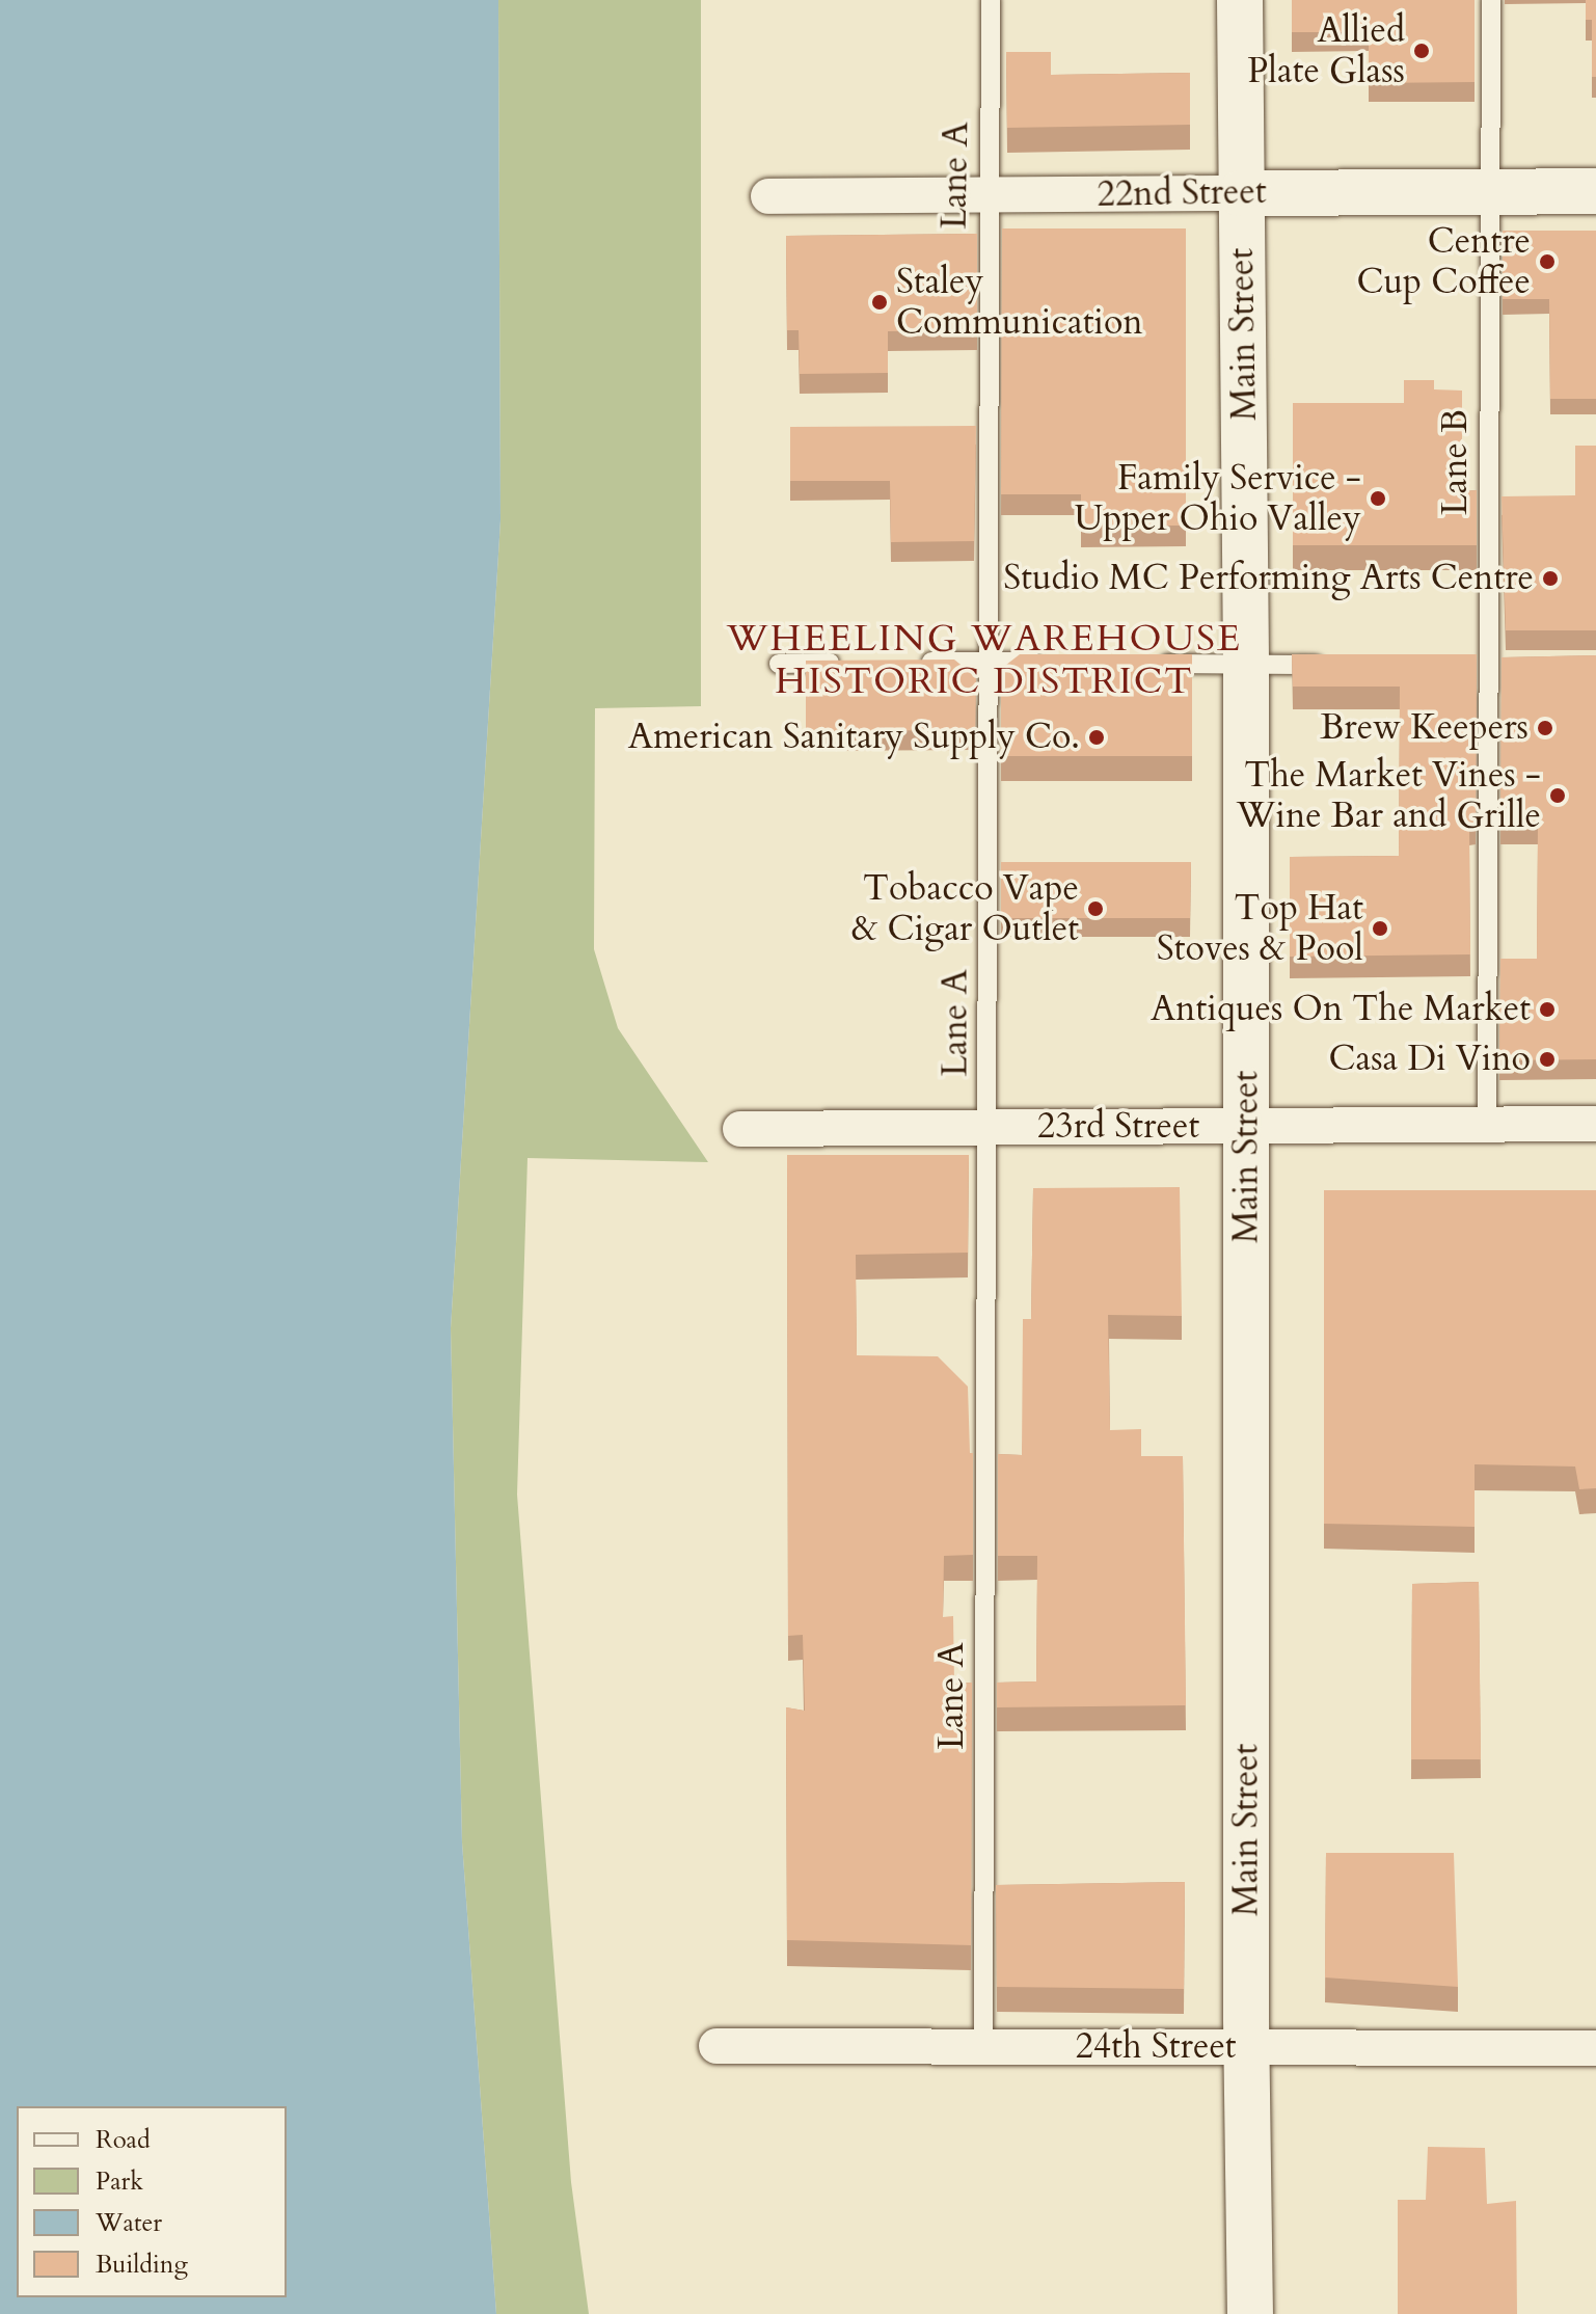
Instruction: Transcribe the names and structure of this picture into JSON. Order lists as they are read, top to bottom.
{
  "streets": {
    "street": [
      "22nd Street",
      "Main Street",
      "23rd Street",
      "24th Street"
    ],
    "lane": ["Lane A", "Lane B"]
  },
  "crossings": [
    ["Lane A", "22nd Street"],
    ["Lane A", "23rd Street"],
    ["Lane A", "24th Street"],
    ["22nd Street", "Main Street"],
    ["22nd Street", "Lane B"],
    ["Main Street", "23rd Street"],
    ["Main Street", "24th Street"],
    ["Lane B", "23rd Street"]
  ],
  "districts": ["WHEELING WAREHOUSE HISTORIC DISTRICT"],
  "places": [
    "Allied Plate Glass",
    "Centre Cup Coffee",
    "Staley Communication",
    "Family Service - Upper Ohio Valley",
    "Studio MC Performing Arts Centre",
    "Brew Keepers",
    "American Sanitary Supply Co.",
    "The Market Vines - Wine Bar and Grille",
    "Tobacco Vape & Cigar Outlet",
    "Top Hat Stoves & Pool",
    "Antiques On The Market",
    "Casa Di Vino"
  ],
  "legend": [
    "Road",
    "Park",
    "Water",
    "Building"
  ]
}
